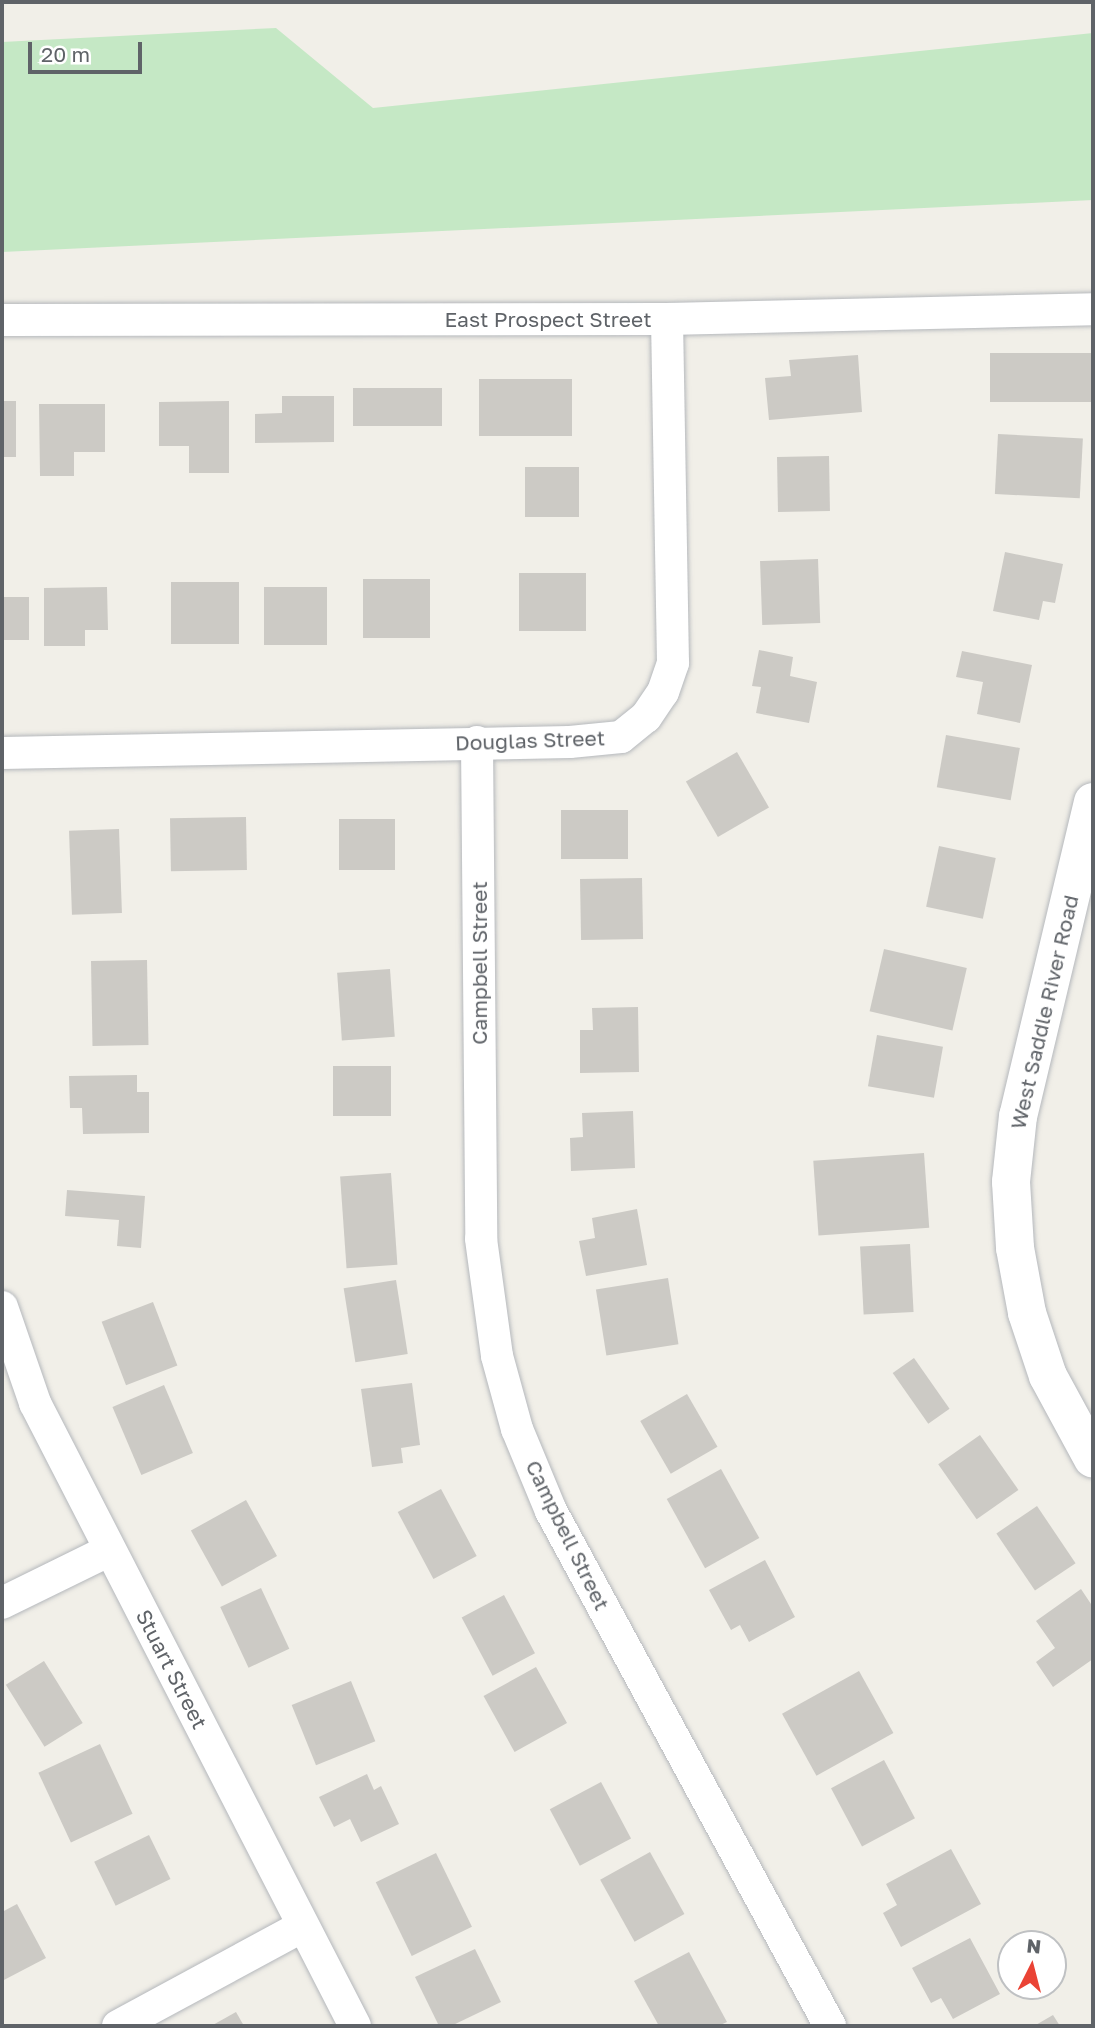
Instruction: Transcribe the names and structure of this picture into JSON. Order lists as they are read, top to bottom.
{
  "streets": {
    "street": [
      "East Prospect Street",
      "Douglas Street",
      "Campbell Street",
      "West Saddle River Road",
      "Stuart Street"
    ]
  },
  "crossings": [
    ["East Prospect Street", "Douglas Street"],
    ["Douglas Street", "Campbell Street"]
  ],
  "scale_bar": "20 m",
  "north": "top"
}
